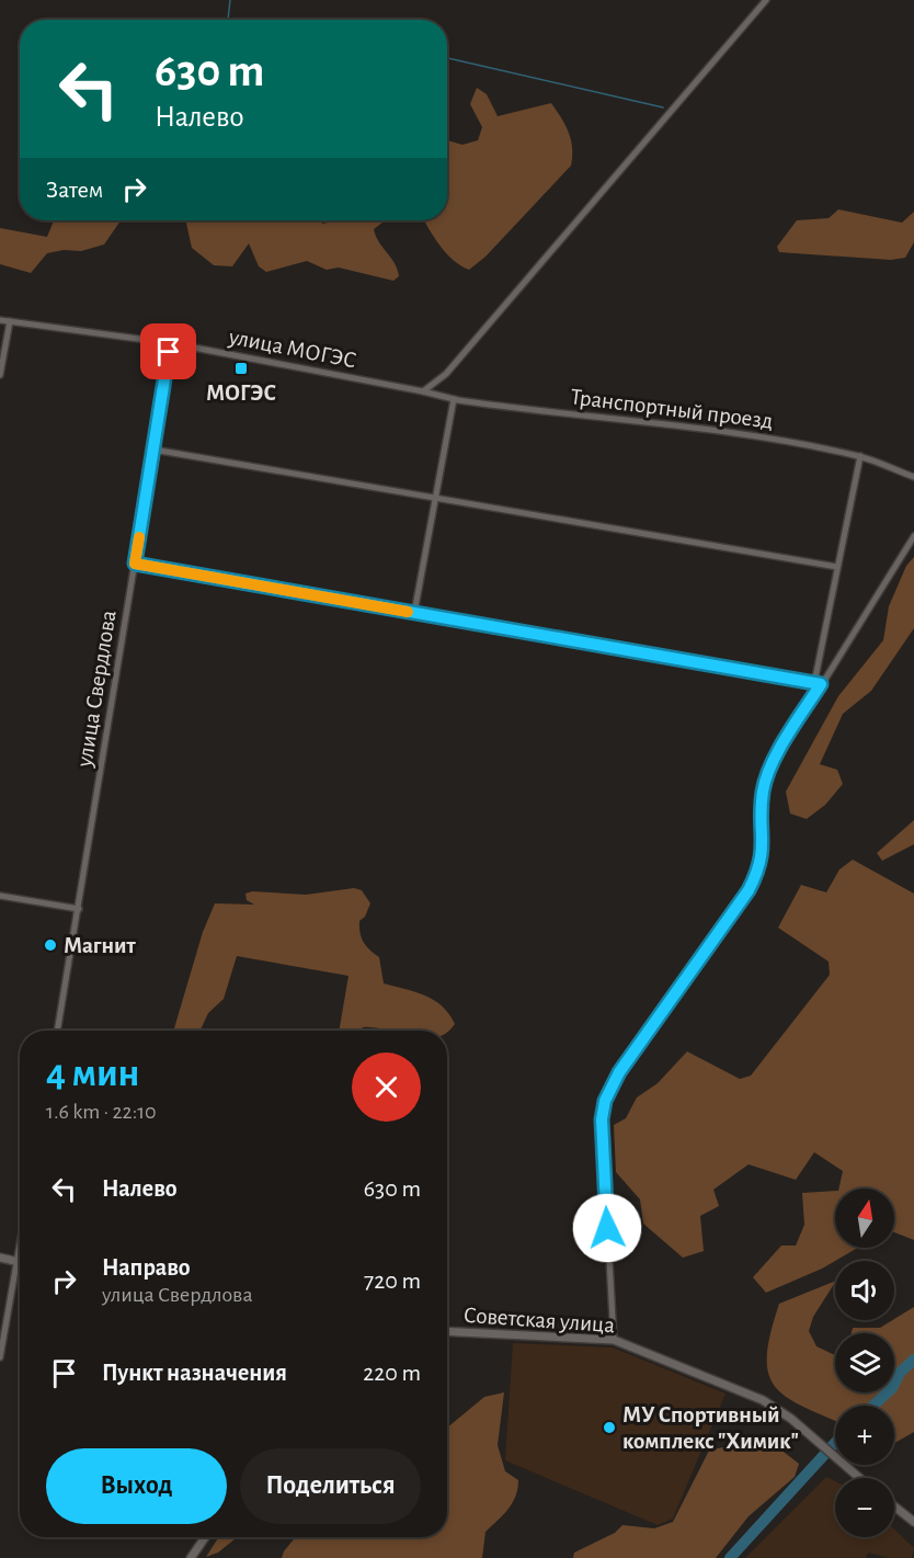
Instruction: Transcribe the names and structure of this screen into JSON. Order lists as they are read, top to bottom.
{
  "streets": {
    "street": [
      "улица МОГЭС",
      "Транспортный проезд",
      "улица Свердлова",
      "Советская улица"
    ]
  },
  "crossings": [
    ["улица МОГЭС", "Транспортный проезд"],
    ["улица МОГЭС", "улица Свердлова"]
  ],
  "places": {
    "transit": ["МОГЭС"],
    "other": ["Магнит", "МУ Спортивный комплекс \"Химик\""]
  },
  "north": "top",
  "page": {
    "turn": ["630 m", "Налево"],
    "then": "Затем",
    "heading": ["4 мин", "1.6 km · 22:10"],
    "list": [
      {
        "name": "Налево",
        "value": "630 m"
      },
      {
        "name": "Направо",
        "note": "улица Свердлова",
        "value": "720 m"
      },
      {
        "name": "Пункт назначения",
        "value": "220 m"
      }
    ],
    "map_buttons": ["+", "−"],
    "buttons": ["Выход", "Поделиться"]
  }
}
